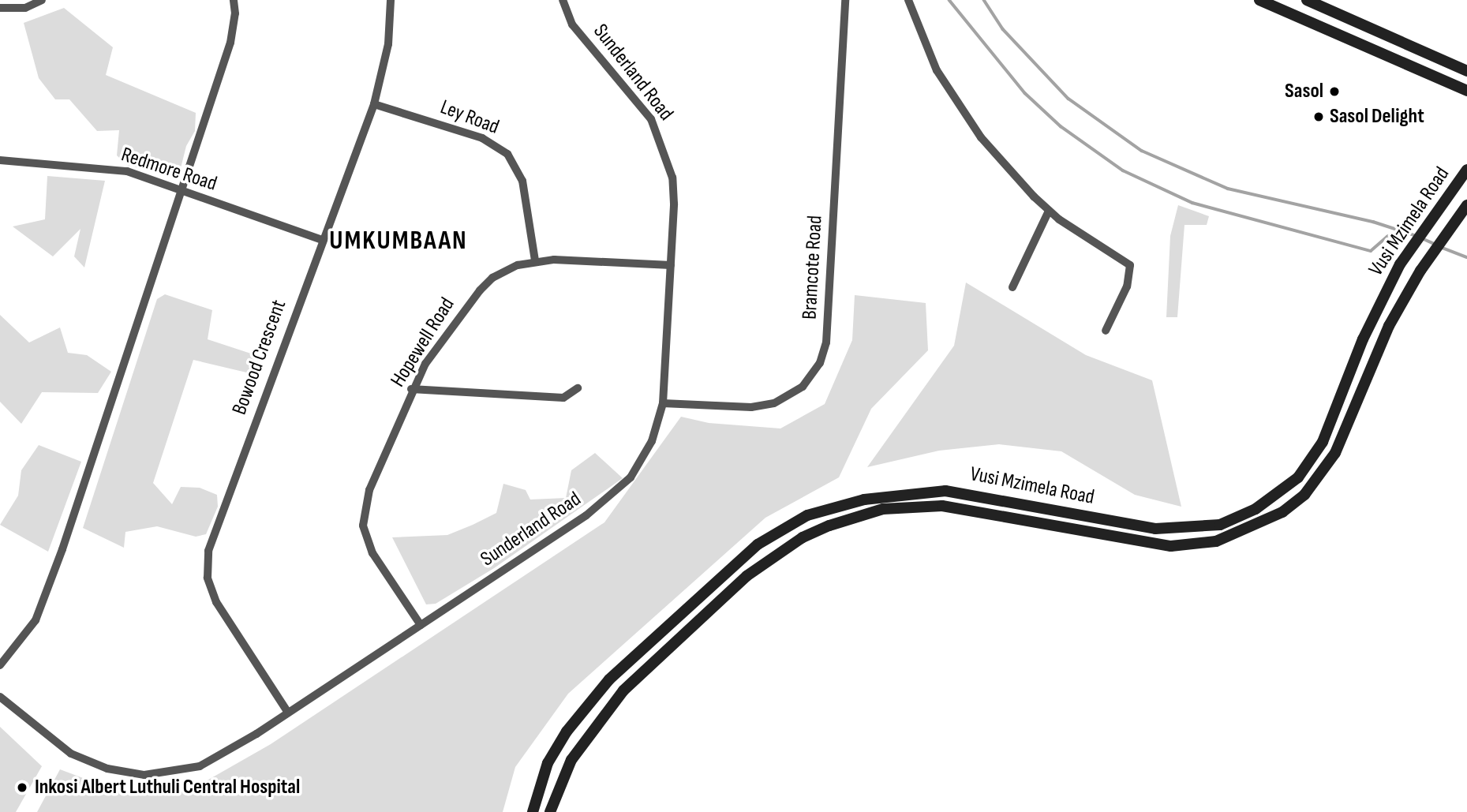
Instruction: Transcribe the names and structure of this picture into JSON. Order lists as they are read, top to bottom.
{
  "streets": {
    "main road": ["Vusi Mzimela Road"],
    "street": [
      "Sunderland Road",
      "Ley Road",
      "Redmore Road",
      "Bramcote Road",
      "Hopewell Road",
      "Bowood Crescent"
    ]
  },
  "crossings": [
    ["Sunderland Road", "Bramcote Road"],
    ["Sunderland Road", "Hopewell Road"],
    ["Sunderland Road", "Bowood Crescent"],
    ["Ley Road", "Hopewell Road"],
    ["Ley Road", "Bowood Crescent"],
    ["Redmore Road", "Bowood Crescent"]
  ],
  "districts": ["UMKUMBAAN"],
  "places": ["Sasol", "Sasol Delight", "Inkosi Albert Luthuli Central Hospital"]
}
